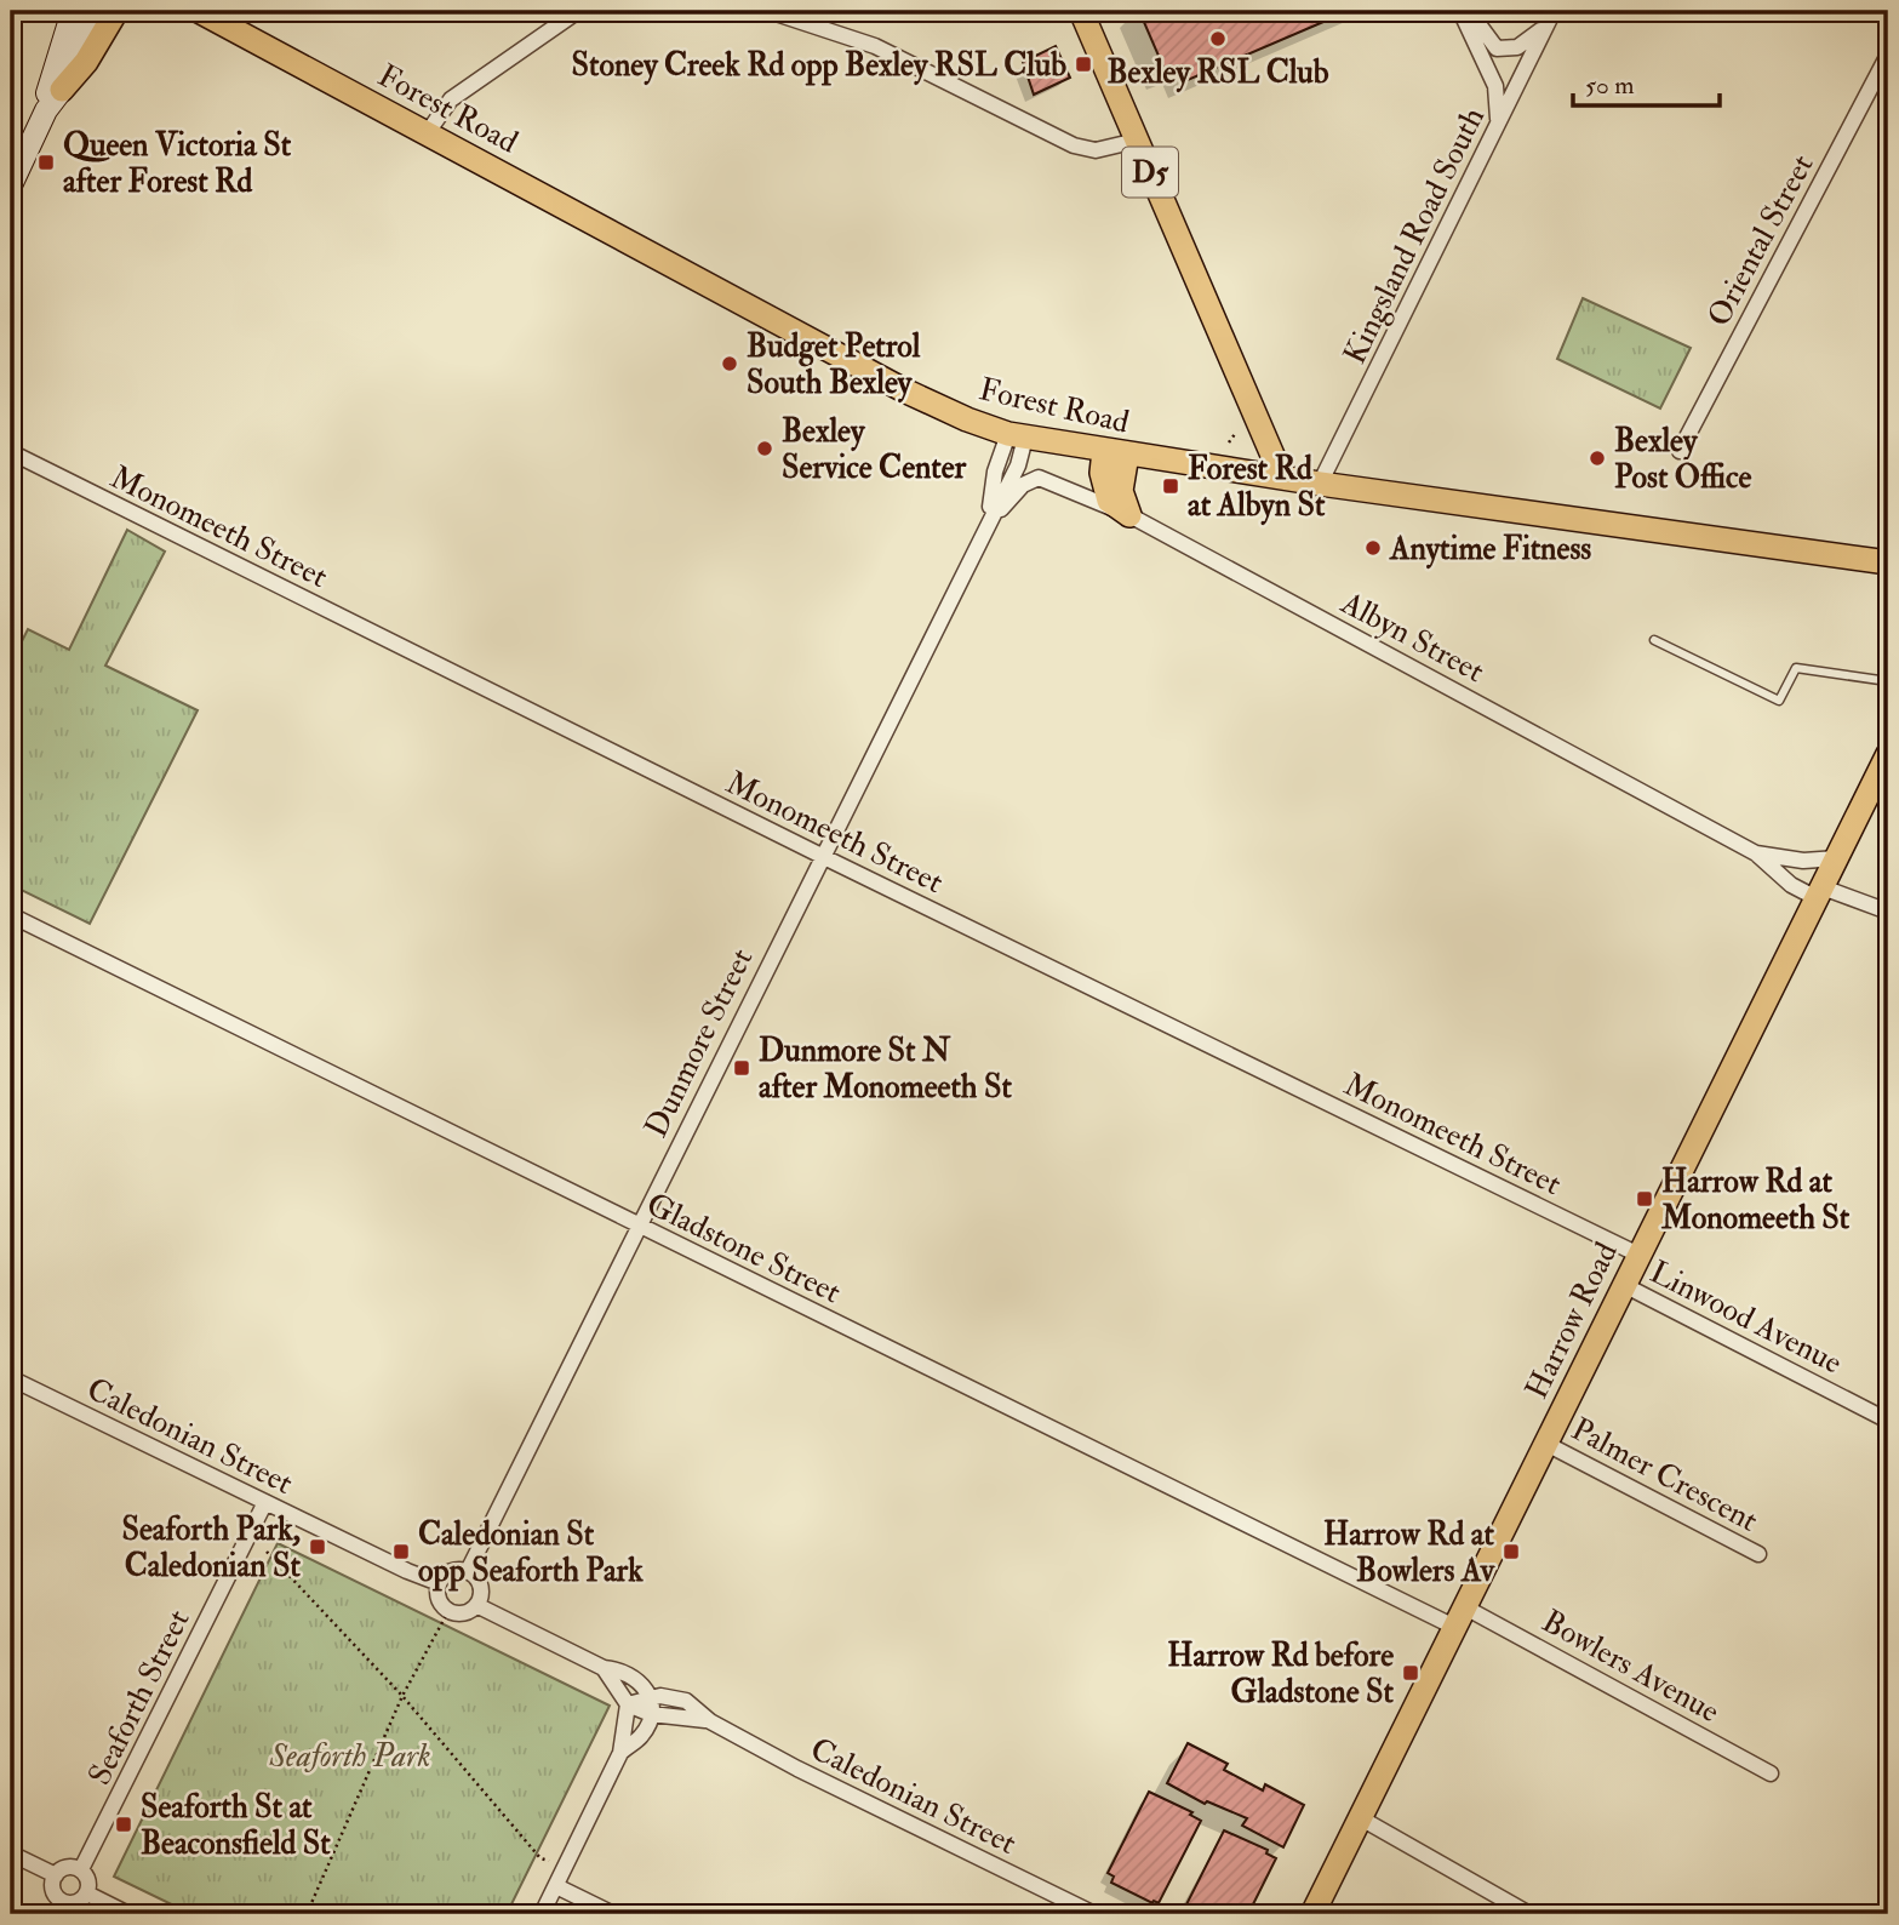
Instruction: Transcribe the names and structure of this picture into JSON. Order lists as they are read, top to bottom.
{
  "streets": {
    "main road": ["Forest Road", "D5", "Harrow Road"],
    "street": [
      "Kingsland Road South",
      "Oriental Street",
      "Monomeeth Street",
      "Albyn Street",
      "Dunmore Street",
      "Gladstone Street",
      "Linwood Avenue",
      "Caledonian Street",
      "Palmer Crescent",
      "Bowlers Avenue",
      "Seaforth Street"
    ]
  },
  "crossings": [
    ["Forest Road", "D5"],
    ["Forest Road", "Kingsland Road South"],
    ["Forest Road", "Dunmore Street"],
    ["Monomeeth Street", "Dunmore Street"],
    ["Monomeeth Street", "Harrow Road"],
    ["Albyn Street", "Dunmore Street"],
    ["Albyn Street", "Harrow Road"],
    ["Dunmore Street", "Gladstone Street"],
    ["Dunmore Street", "Caledonian Street"],
    ["Gladstone Street", "Harrow Road"],
    ["Gladstone Street", "Bowlers Avenue"],
    ["Linwood Avenue", "Harrow Road"],
    ["Harrow Road", "Palmer Crescent"],
    ["Harrow Road", "Bowlers Avenue"],
    ["Caledonian Street", "Seaforth Street"]
  ],
  "parks": ["Seaforth Park"],
  "places": {
    "other": [
      "Bexley RSL Club",
      "Budget Petrol South Bexley",
      "Bexley Service Center",
      "Bexley Post Office",
      "Anytime Fitness"
    ],
    "transit": [
      "Stoney Creek Rd opp Bexley RSL Club",
      "Queen Victoria St after Forest Rd",
      "Forest Rd at Albyn St",
      "Dunmore St N after Monomeeth St",
      "Harrow Rd at Monomeeth St",
      "Seaforth Park, Caledonian St",
      "Caledonian St opp Seaforth Park",
      "Harrow Rd at Bowlers Av",
      "Harrow Rd before Gladstone St",
      "Seaforth St at Beaconsfield St"
    ]
  },
  "scale_bar": "50 m"
}
